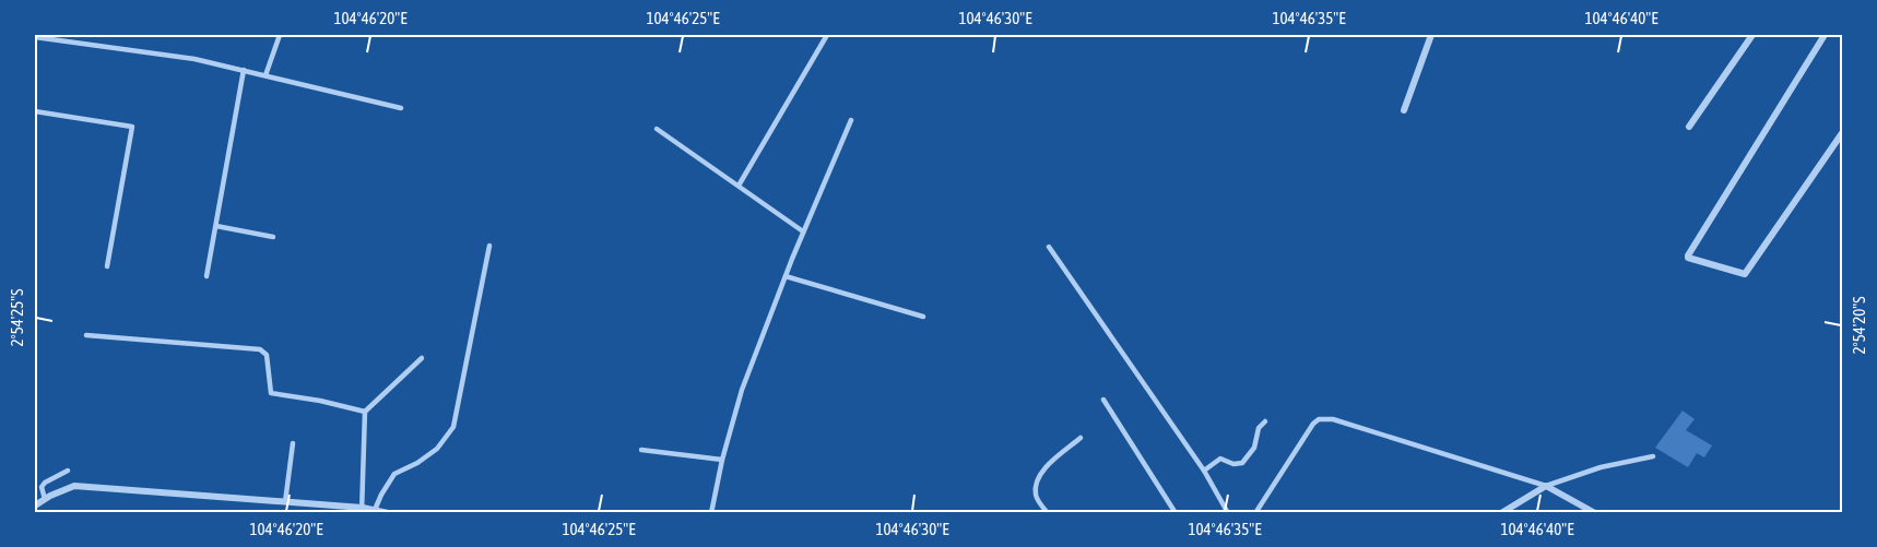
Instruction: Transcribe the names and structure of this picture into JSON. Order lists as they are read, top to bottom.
{
  "coordinates": [
    "104°46'20\"E",
    "104°46'25\"E",
    "104°46'30\"E",
    "104°46'35\"E",
    "104°46'40\"E",
    "2°54'25\"S",
    "2°54'20\"S"
  ]
}
